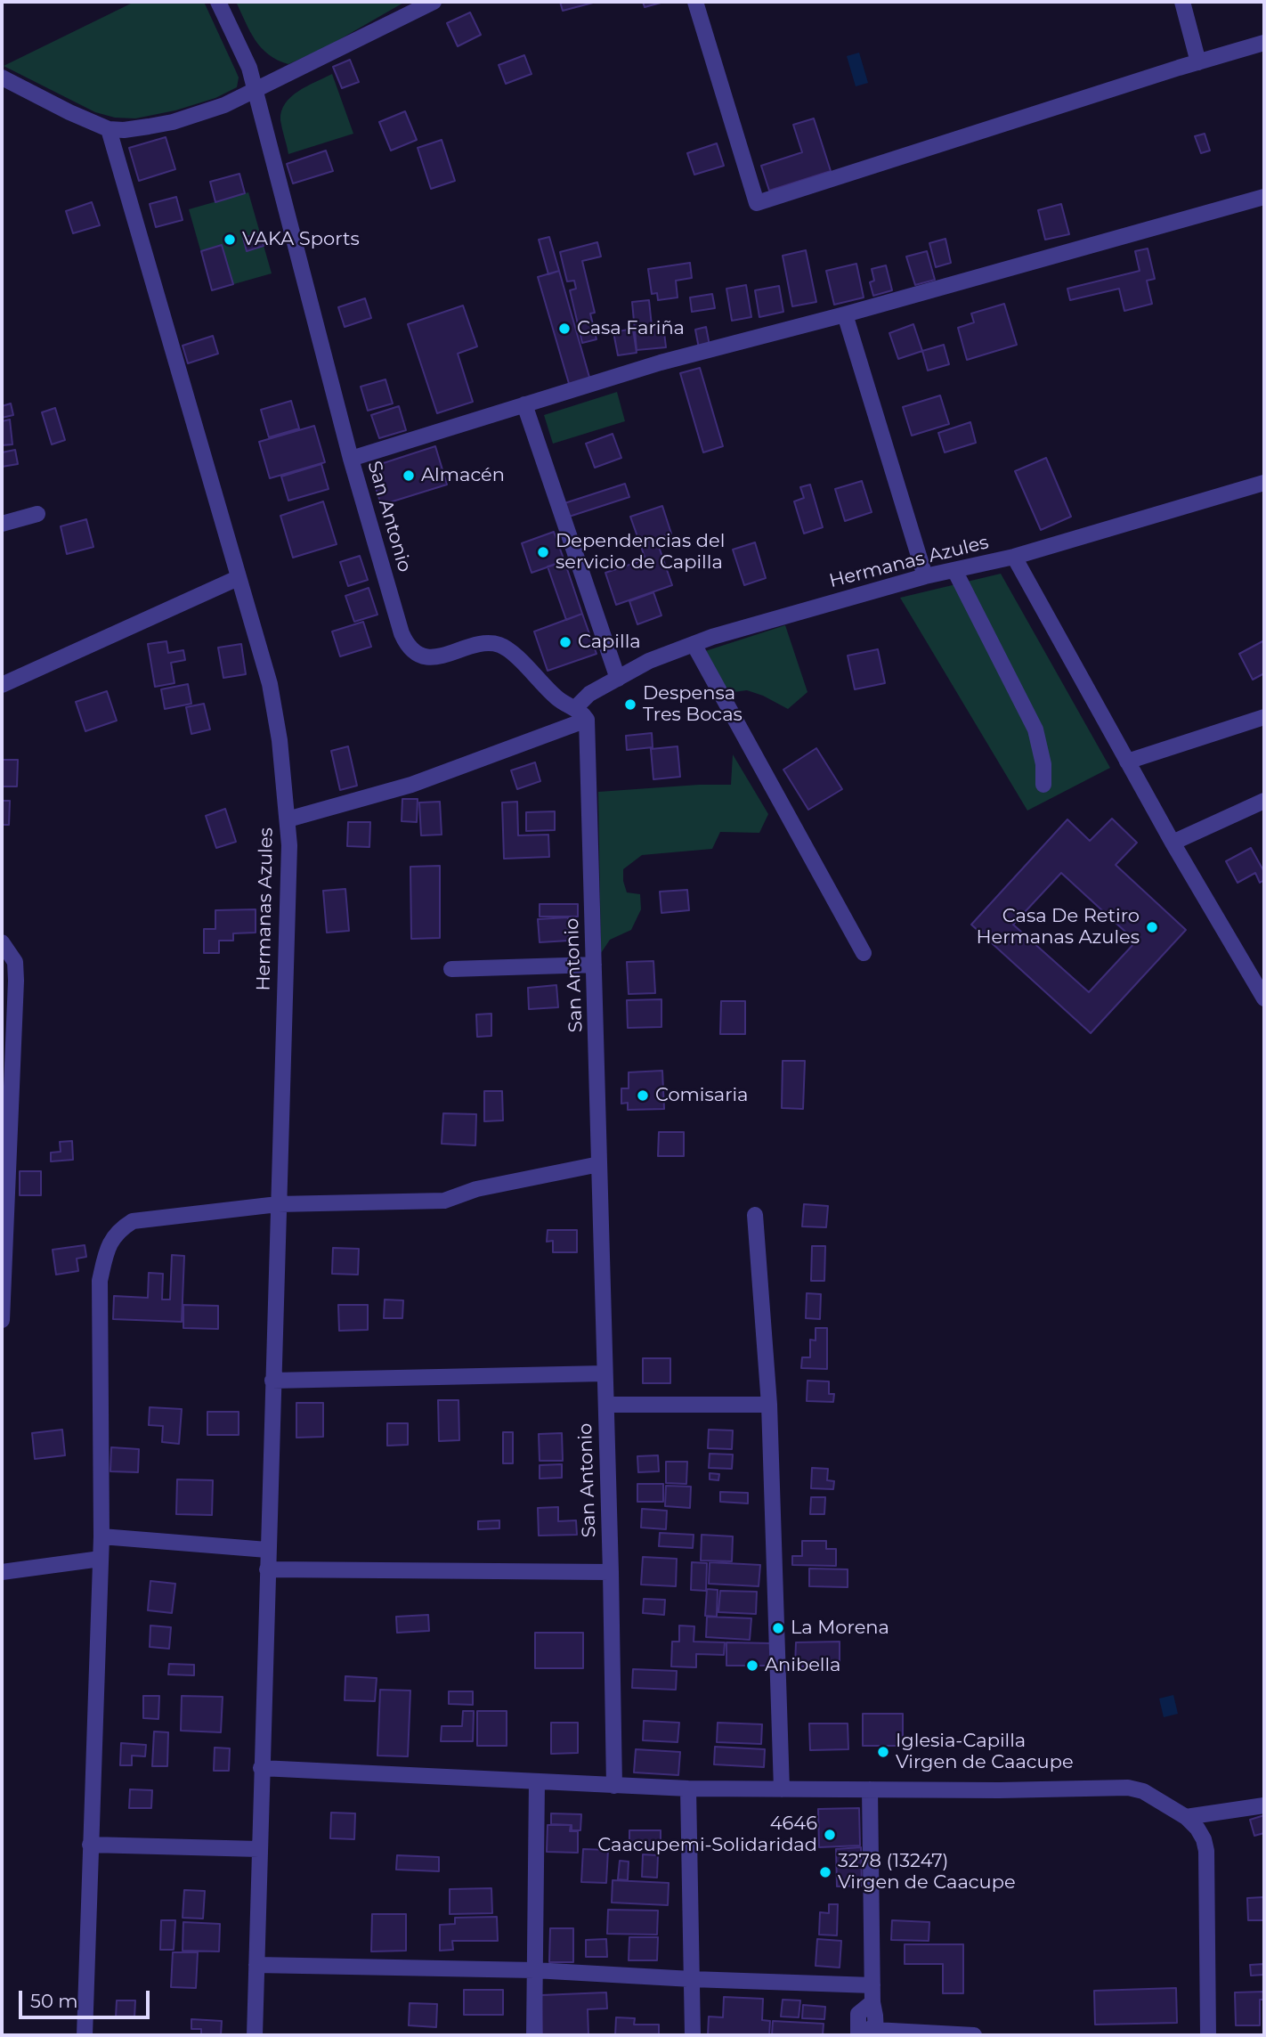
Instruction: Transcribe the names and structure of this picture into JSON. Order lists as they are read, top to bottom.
{
  "streets": {
    "street": ["San Antonio", "Hermanas Azules"]
  },
  "crossings": [
    ["San Antonio", "Hermanas Azules"]
  ],
  "places": [
    "VAKA Sports",
    "Casa Fariña",
    "Almacén",
    "Dependencias del servicio de Capilla",
    "Capilla",
    "Despensa Tres Bocas",
    "Casa De Retiro Hermanas Azules",
    "Comisaria",
    "La Morena",
    "Anibella",
    "Iglesia-Capilla Virgen de Caacupe",
    "4646 Caacupemi-Solidaridad",
    "3278 (13247) Virgen de Caacupe"
  ],
  "scale_bar": "50 m"
}
